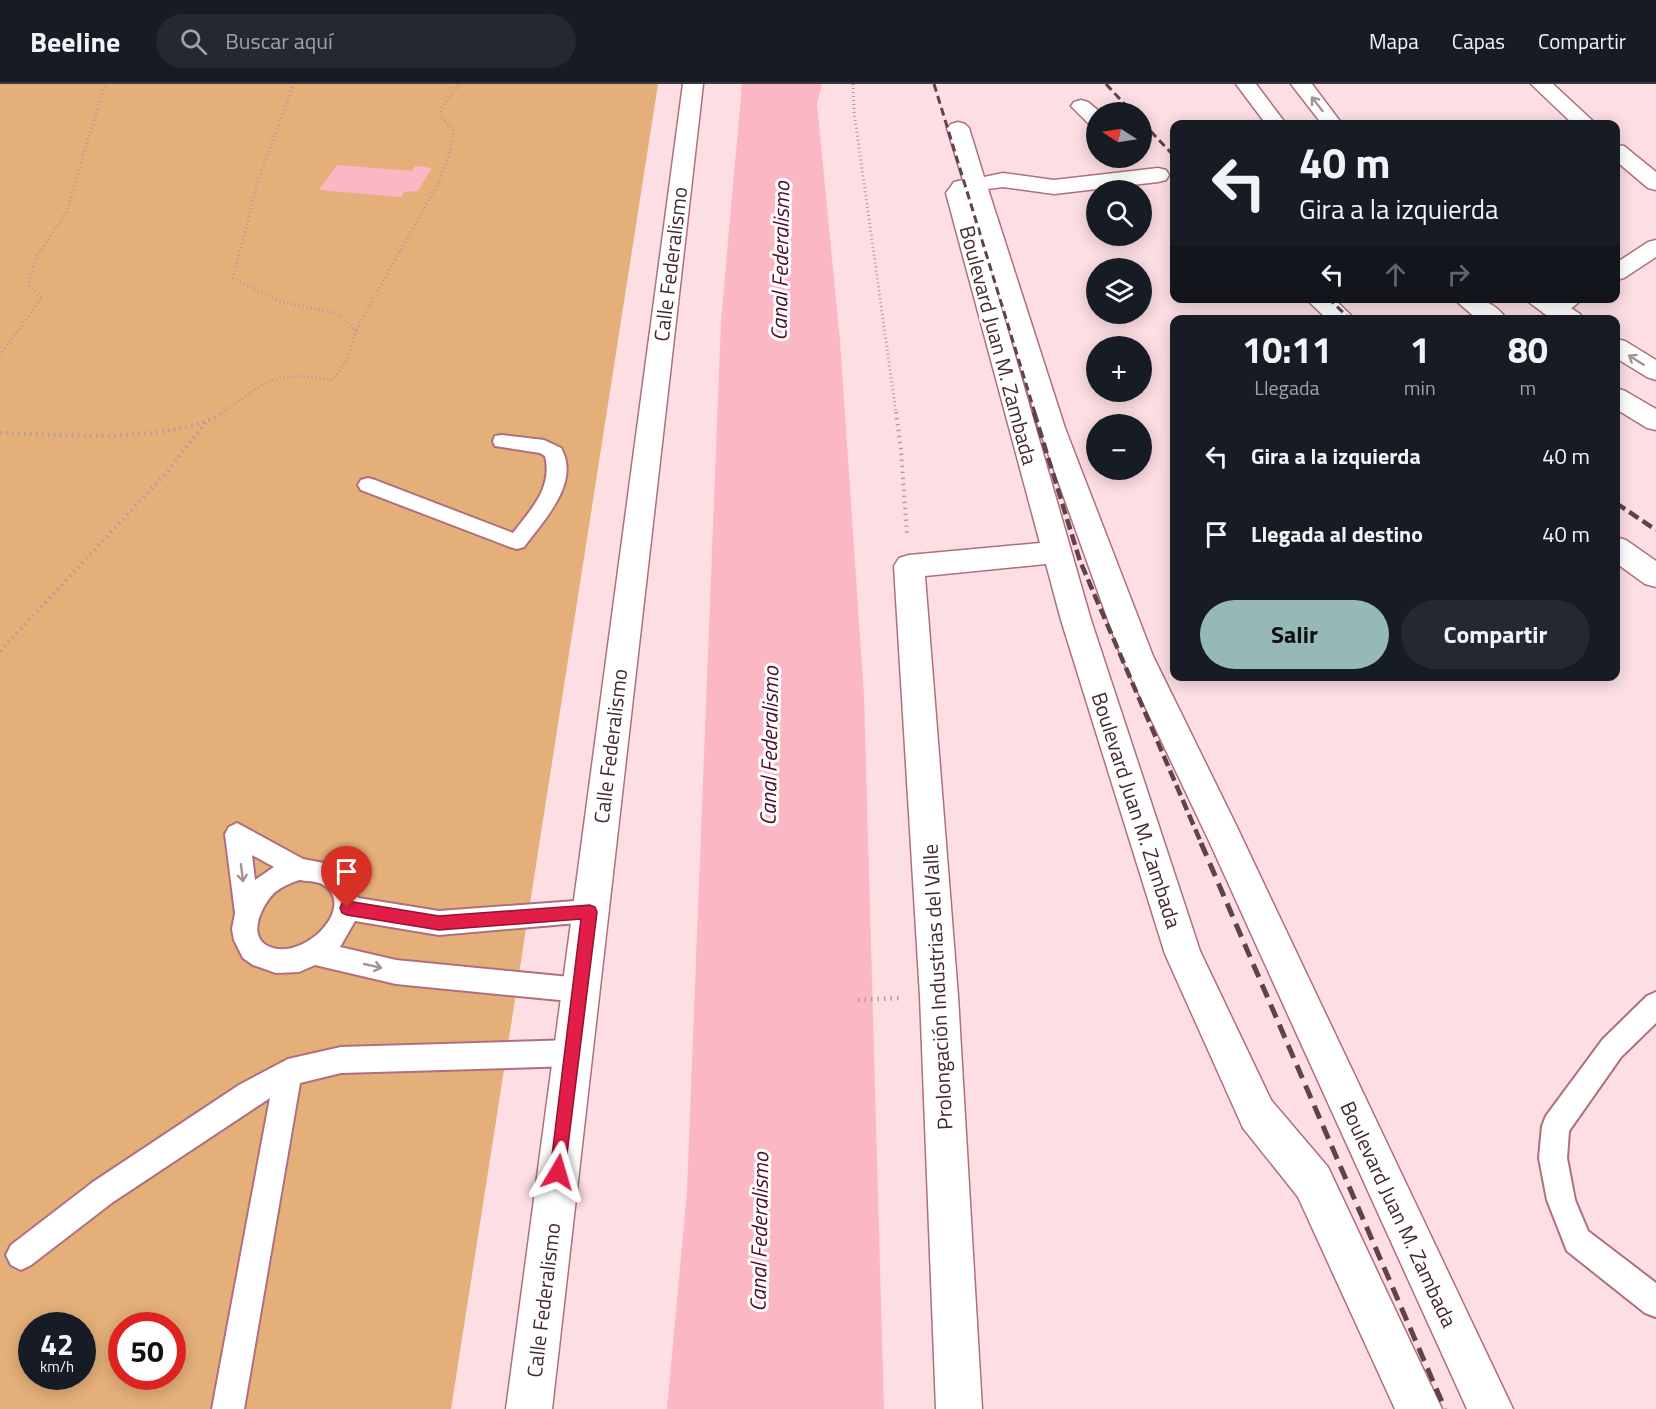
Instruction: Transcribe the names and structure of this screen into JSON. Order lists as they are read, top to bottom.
{
  "streets": {
    "street": ["Calle Federalismo", "Boulevard Juan M. Zambada", "Prolongación Industrias del Valle"]
  },
  "water": ["Canal Federalismo"],
  "north": "left",
  "page": {
    "header": "Beeline",
    "search": "Buscar aquí",
    "nav": ["Mapa", "Capas", "Compartir"],
    "map_buttons": ["+", "−"],
    "turn": ["40 m", "Gira a la izquierda"],
    "eta": [
      "10:11",
      "Llegada",
      "1",
      "min",
      "80",
      "m"
    ],
    "list": [
      {
        "name": "Gira a la izquierda",
        "value": "40 m"
      },
      {
        "name": "Llegada al destino",
        "value": "40 m"
      }
    ],
    "buttons": ["Salir", "Compartir"],
    "speed": "42 km/h",
    "limit": "50"
  }
}
